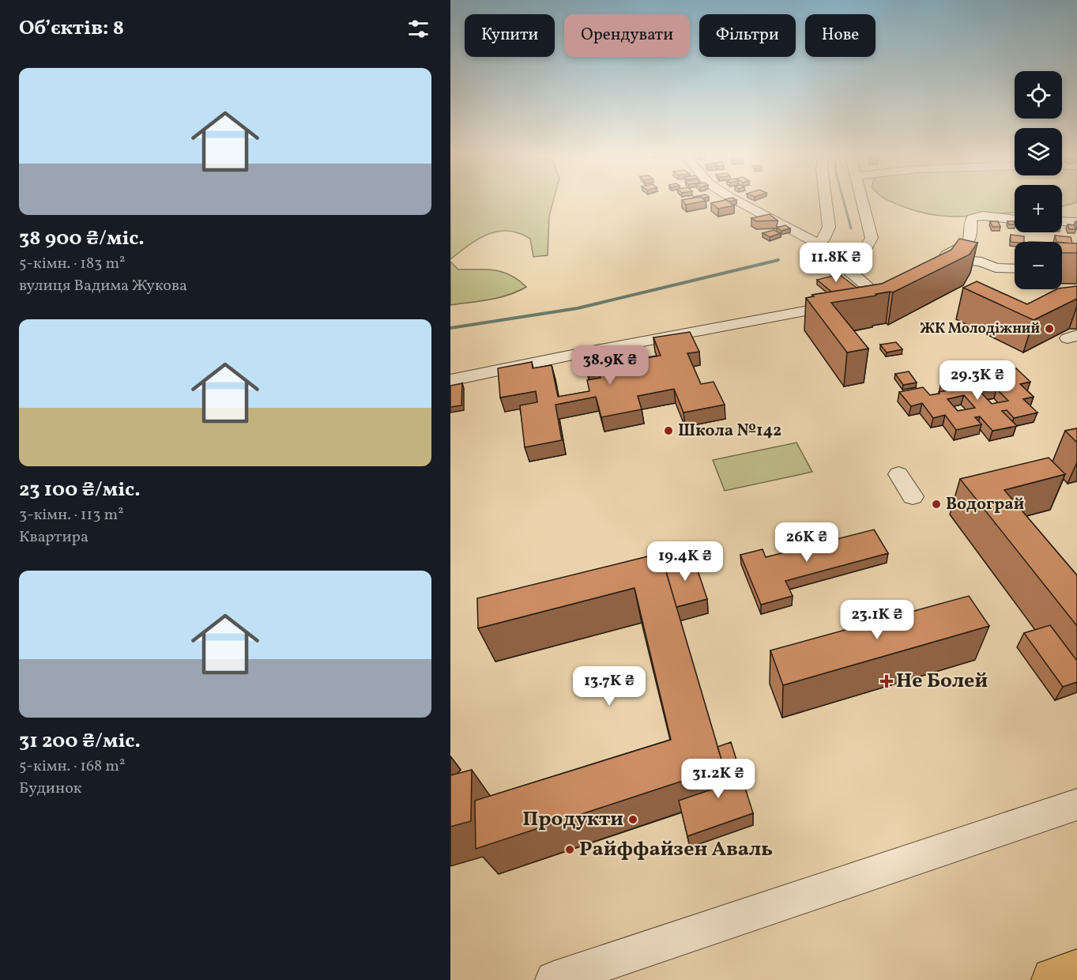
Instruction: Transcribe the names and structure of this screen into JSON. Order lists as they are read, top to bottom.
{
  "places": {
    "other": [
      "ЖК Молодіжний",
      "Школа №142",
      "Водограй",
      "Продукти",
      "Райффайзен Аваль"
    ],
    "health": ["Не Болей"]
  },
  "page": {
    "heading": "Об’єктів: 8",
    "chip": [
      "Купити",
      "Орендувати",
      "Фільтри",
      "Нове"
    ],
    "list": [
      {
        "name": "38 900 ₴/міс.",
        "note": "5-кімн. · 183 m² · вулиця Вадима Жукова"
      },
      {
        "name": "23 100 ₴/міс.",
        "note": "3-кімн. · 113 m² · Квартира"
      },
      {
        "name": "31 200 ₴/міс.",
        "note": "5-кімн. · 168 m² · Будинок"
      }
    ],
    "map_buttons": ["+", "−"],
    "price": [
      "11.8K ₴",
      "38.9K ₴",
      "29.3K ₴",
      "26K ₴",
      "19.4K ₴",
      "23.1K ₴",
      "13.7K ₴",
      "31.2K ₴"
    ]
  }
}
